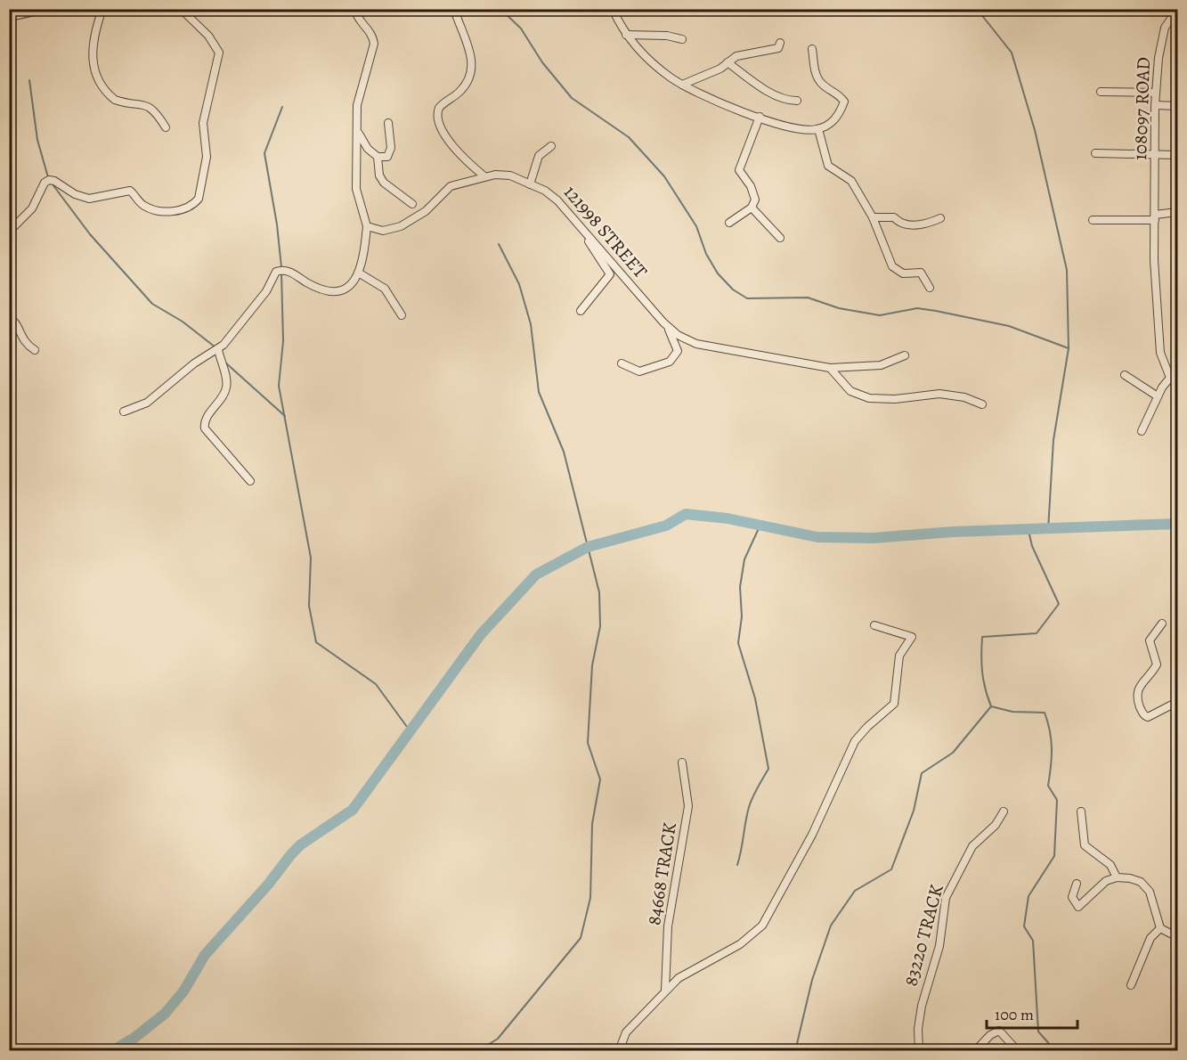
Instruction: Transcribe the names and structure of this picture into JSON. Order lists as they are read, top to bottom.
{
  "streets": {
    "street": [
      "108097 ROAD",
      "121998 STREET",
      "84668 TRACK",
      "83220 TRACK"
    ]
  },
  "scale_bar": "100 m"
}
